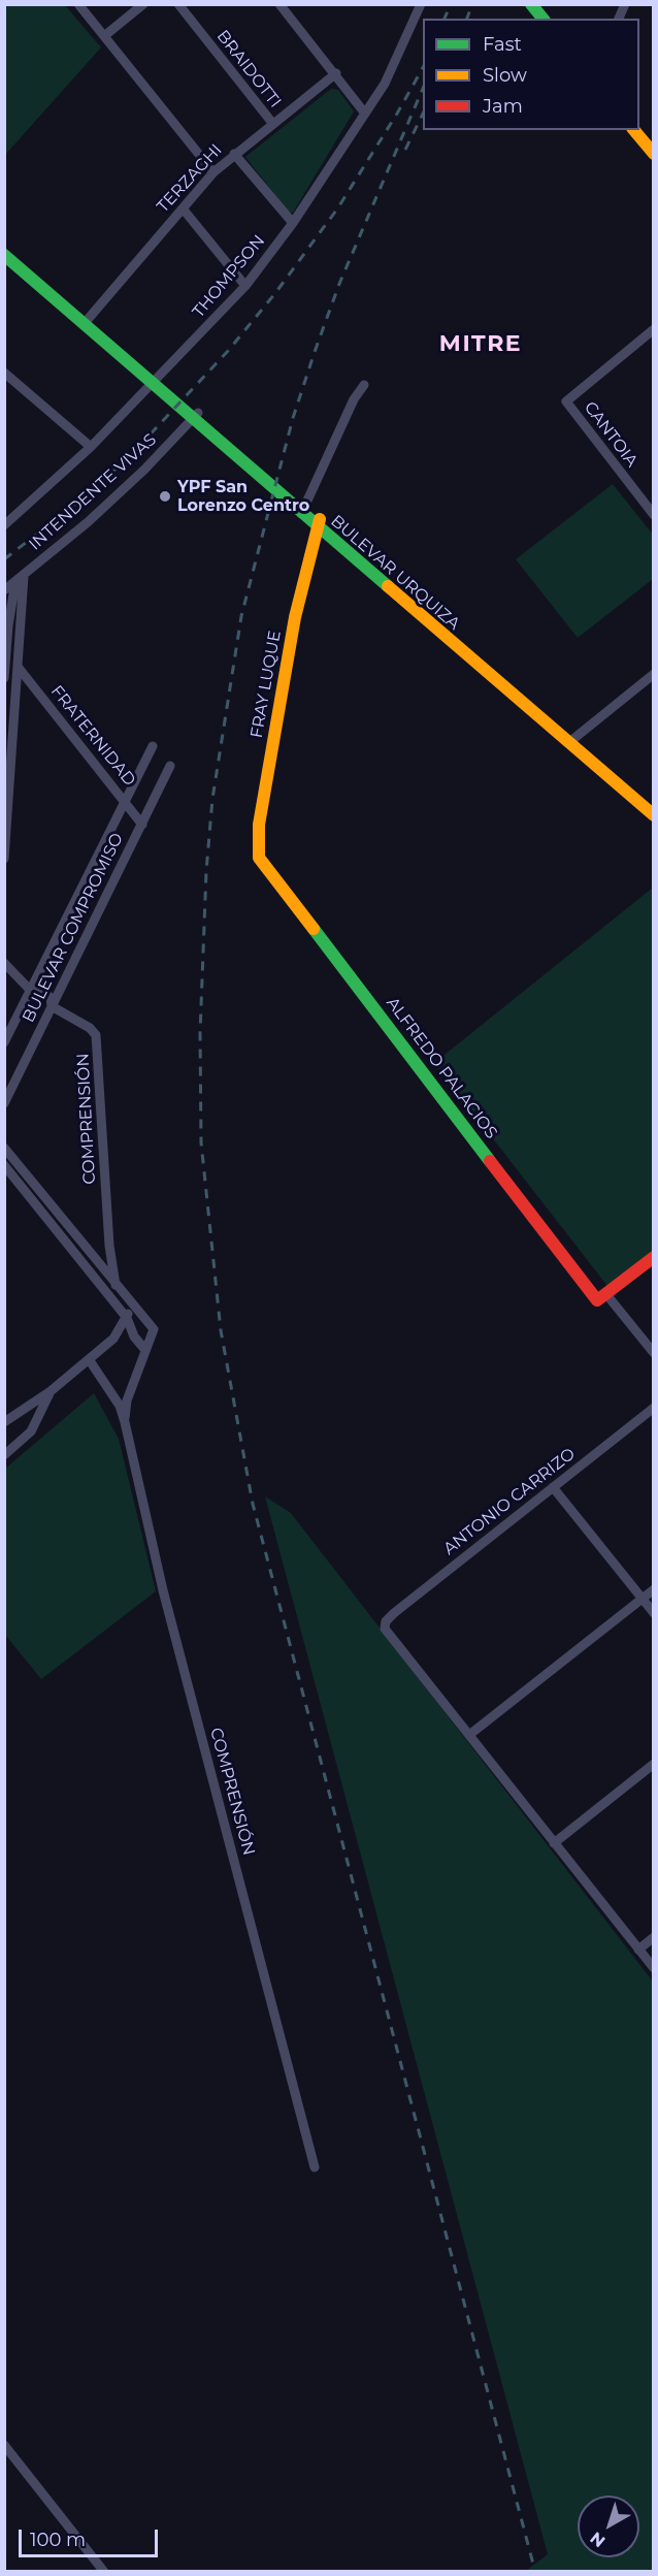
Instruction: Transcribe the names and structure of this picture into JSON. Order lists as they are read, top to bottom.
{
  "streets": {
    "main road": ["BULEVAR URQUIZA", "FRAY LUQUE", "ALFREDO PALACIOS"],
    "street": [
      "BRAIDOTTI",
      "TERZAGHI",
      "THOMPSON",
      "CANTOIA",
      "INTENDENTE VIVAS",
      "FRATERNIDAD",
      "BULEVAR COMPROMISO",
      "COMPRENSIÓN",
      "ANTONIO CARRIZO"
    ]
  },
  "crossings": [
    ["BRAIDOTTI", "TERZAGHI"],
    ["TERZAGHI", "BULEVAR URQUIZA"],
    ["THOMPSON", "BULEVAR URQUIZA"],
    ["INTENDENTE VIVAS", "BULEVAR URQUIZA"],
    ["BULEVAR URQUIZA", "FRAY LUQUE"],
    ["FRAY LUQUE", "ALFREDO PALACIOS"],
    ["FRATERNIDAD", "BULEVAR COMPROMISO"],
    ["BULEVAR COMPROMISO", "COMPRENSIÓN"]
  ],
  "districts": ["MITRE"],
  "places": ["YPF San Lorenzo Centro"],
  "legend": ["Fast", "Slow", "Jam"],
  "scale_bar": "100 m",
  "north": "bottom left"
}
